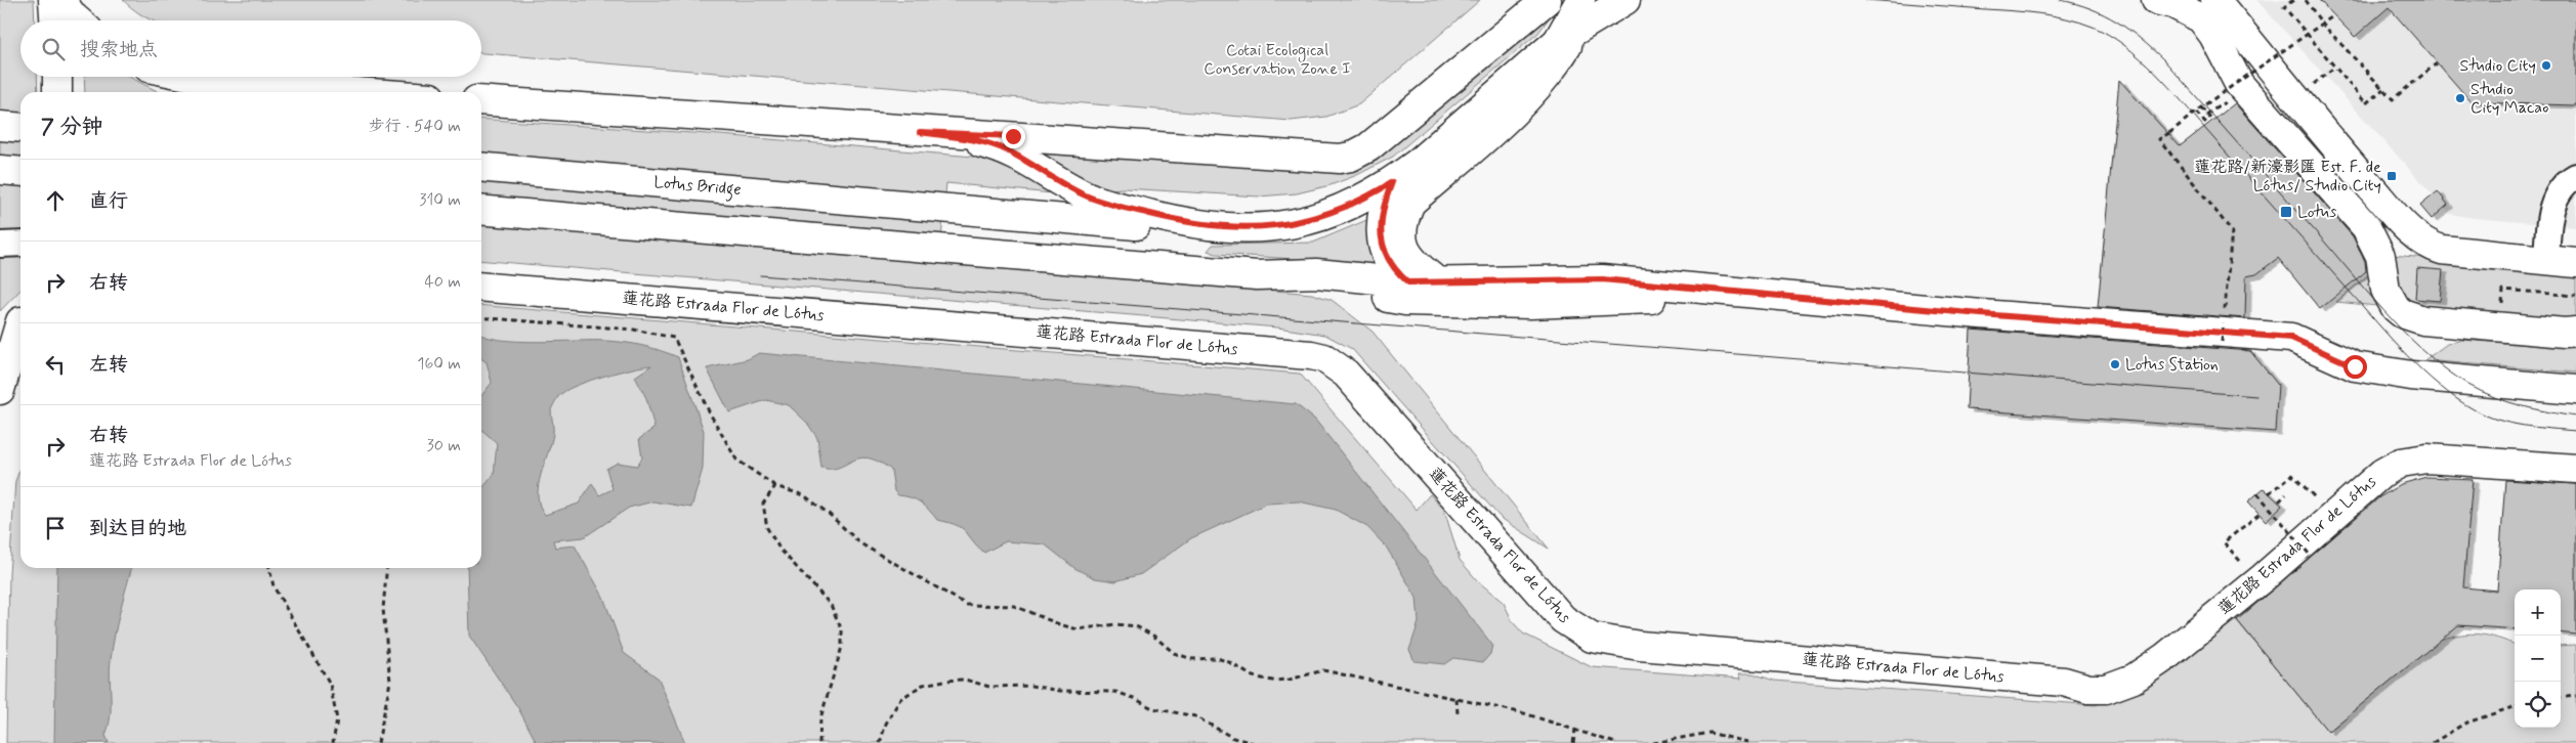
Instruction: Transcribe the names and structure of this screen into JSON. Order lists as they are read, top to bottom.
{
  "streets": {
    "main road": ["Lotus Bridge", "蓮花路 Estrada Flor de Lótus"]
  },
  "parks": ["Cotai Ecological Conservation Zone I"],
  "places": {
    "other": ["Studio City", "Studio City Macao", "Lotus Station"],
    "transit": ["蓮花路/新濠影匯 Est. F. de Lótus/ Studio City", "Lotus"]
  },
  "page": {
    "search": "搜索地点",
    "heading": ["7 分钟", "步行 · 540 m"],
    "list": [
      ["直行", "310 m"],
      ["右转", "40 m"],
      ["左转", "160 m"],
      ["右转", "蓮花路 Estrada Flor de Lótus", "30 m"],
      "到达目的地"
    ],
    "map_buttons": ["+", "−"]
  }
}
